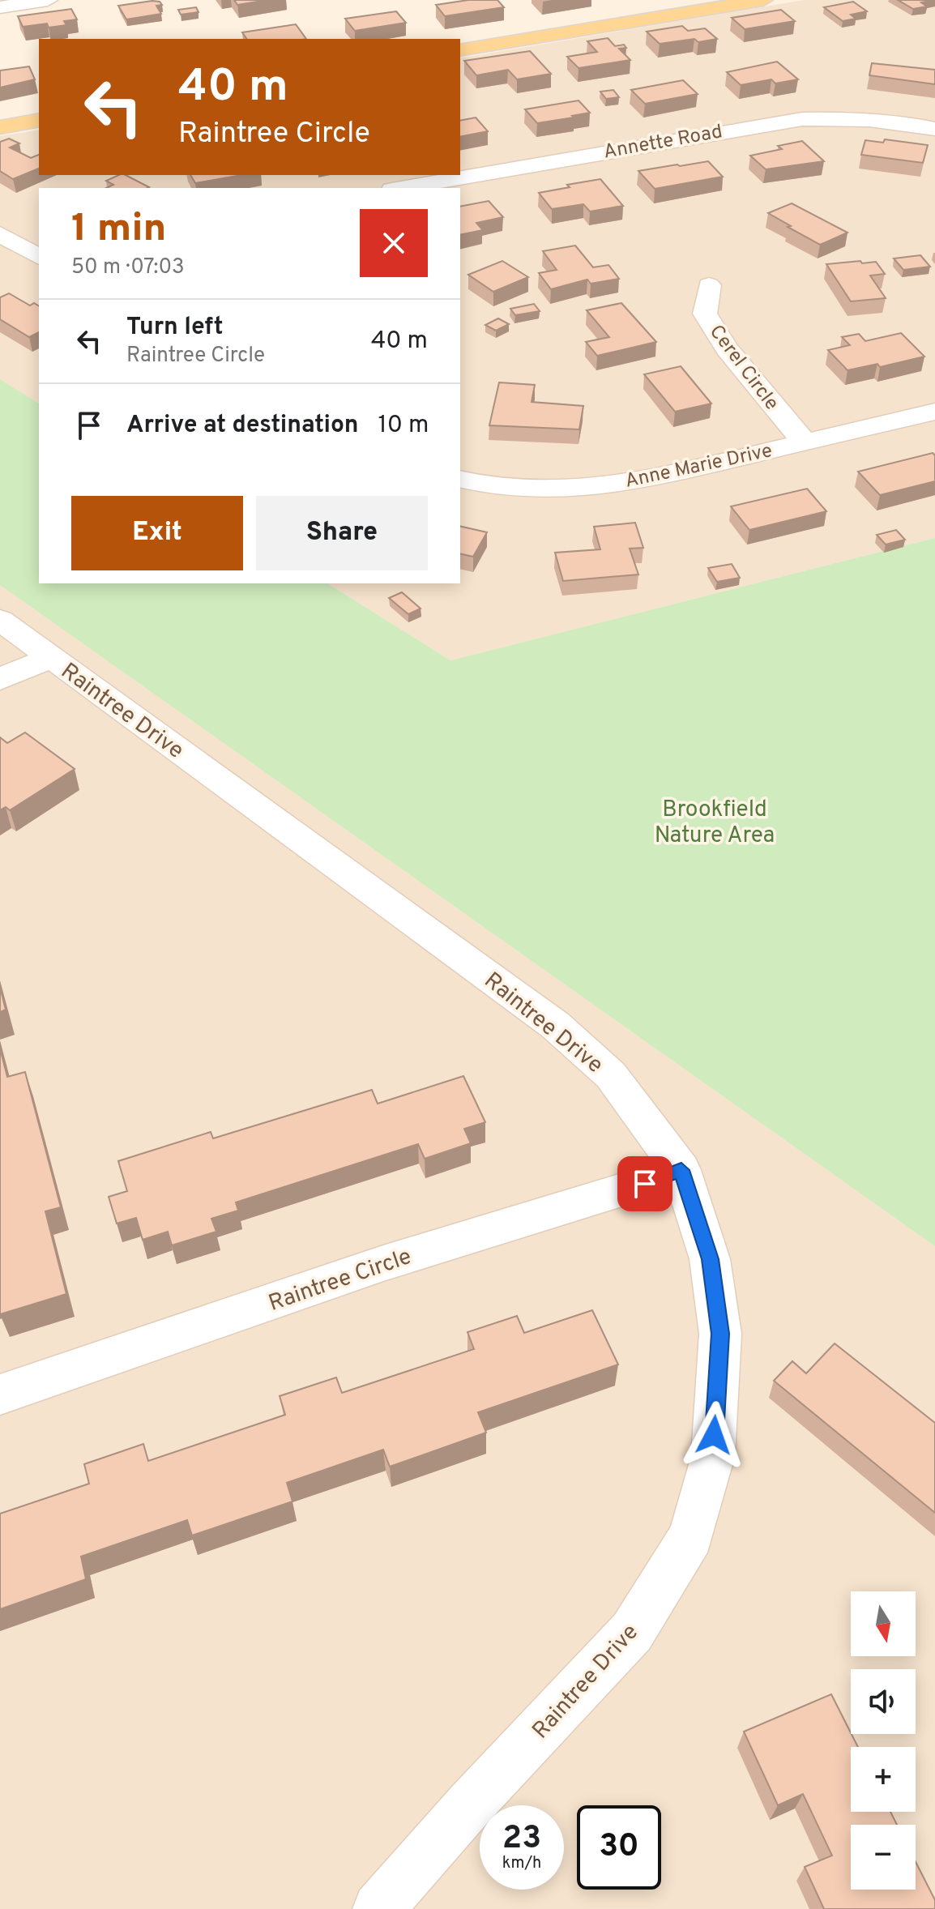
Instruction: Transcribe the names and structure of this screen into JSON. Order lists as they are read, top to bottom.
{
  "streets": {
    "street": [
      "Annette Road",
      "Cerel Circle",
      "Anne Marie Drive",
      "Raintree Drive",
      "Raintree Circle"
    ]
  },
  "crossings": [
    ["Cerel Circle", "Anne Marie Drive"],
    ["Raintree Drive", "Raintree Circle"]
  ],
  "parks": ["Brookfield Nature Area"],
  "north": "bottom",
  "page": {
    "turn": ["40 m", "Raintree Circle"],
    "heading": ["1 min", "50 m · 07:03"],
    "list": [
      {
        "name": "Turn left",
        "note": "Raintree Circle",
        "value": "40 m"
      },
      {
        "name": "Arrive at destination",
        "value": "10 m"
      }
    ],
    "buttons": ["Exit", "Share"],
    "map_buttons": ["+", "−"],
    "speed": "23 km/h",
    "limit": "30"
  }
}
